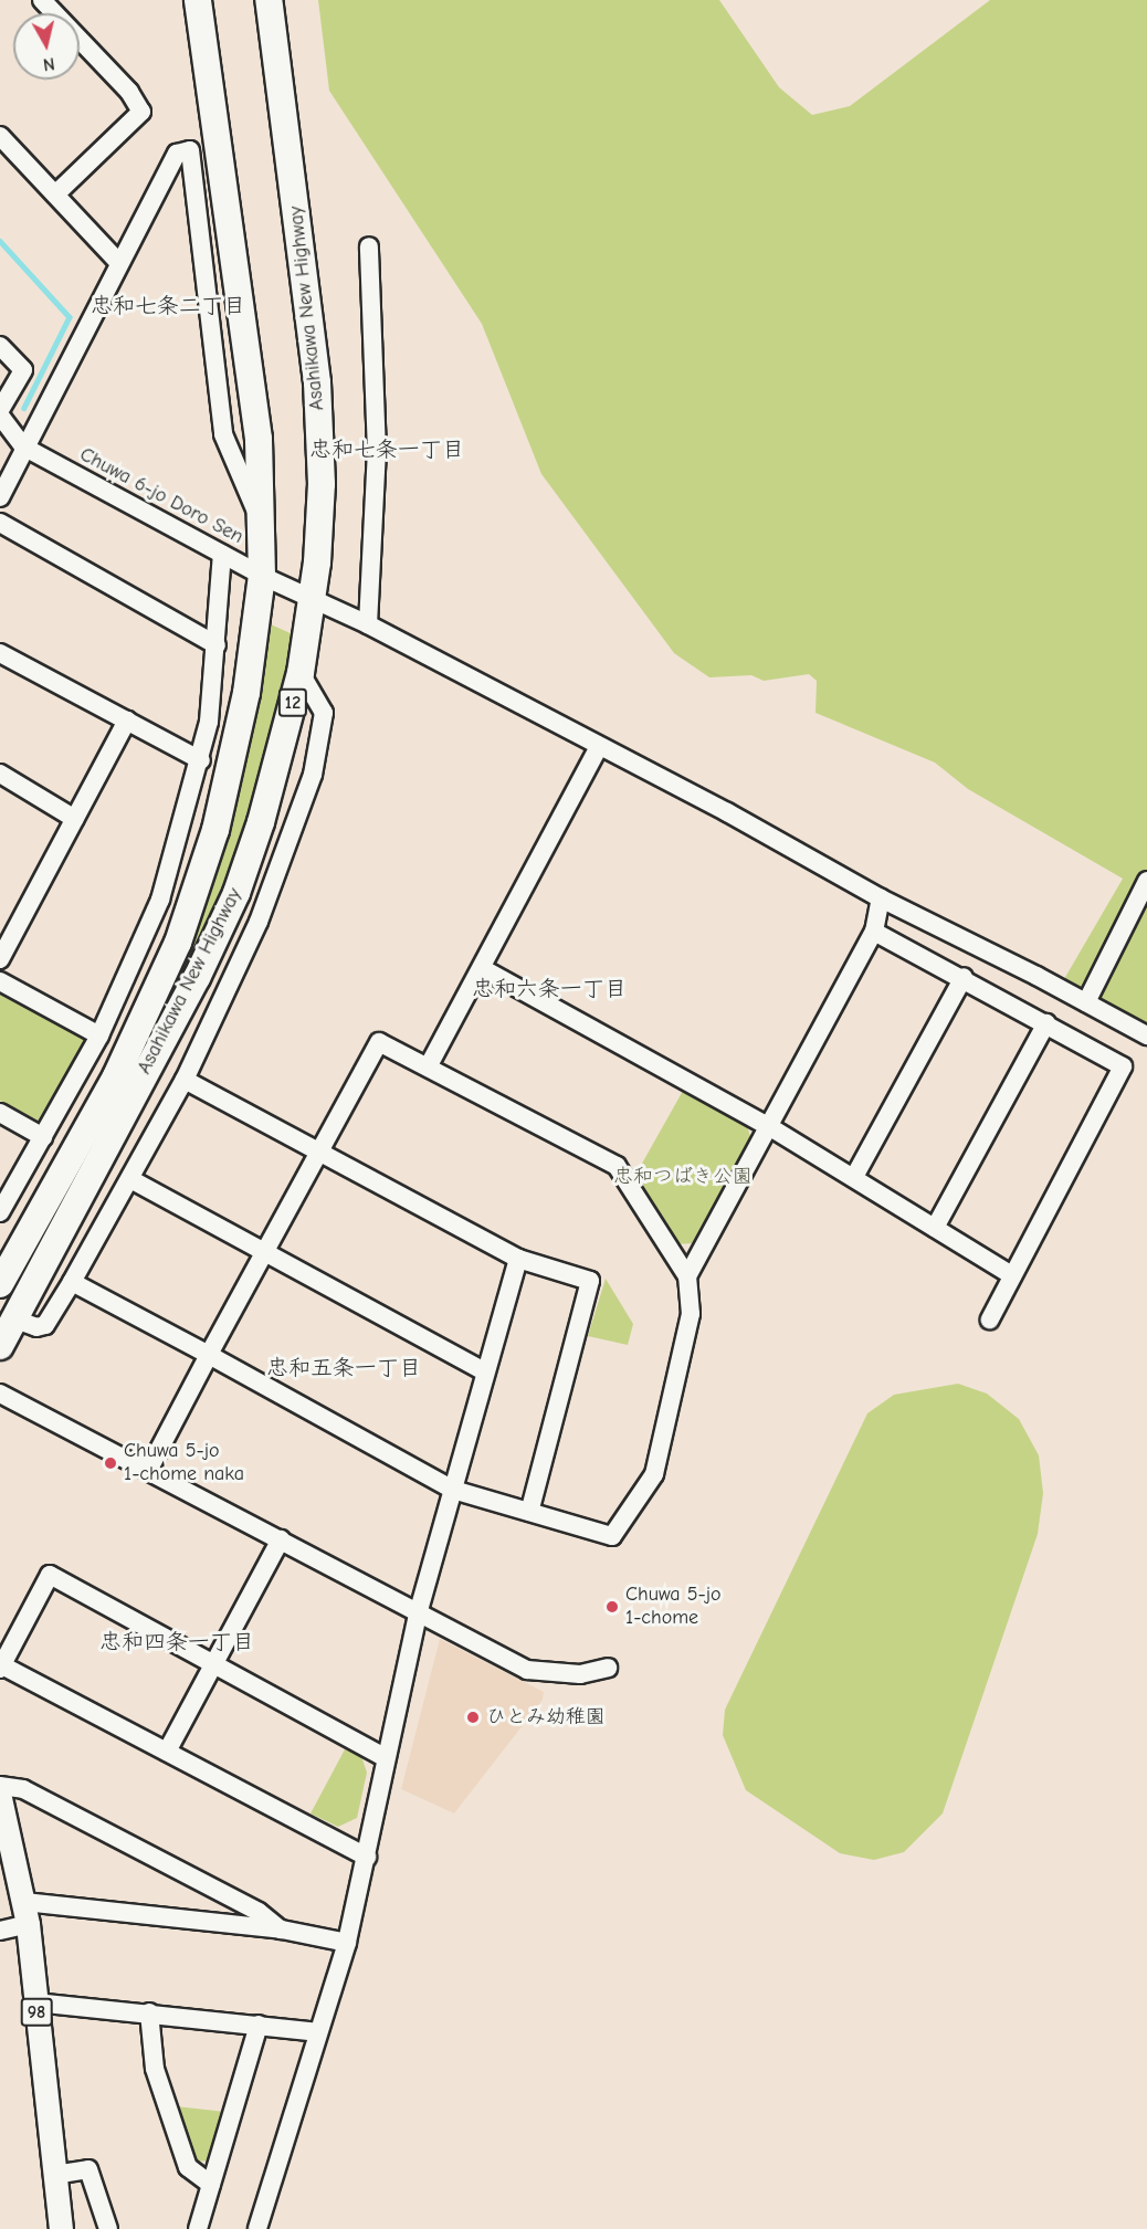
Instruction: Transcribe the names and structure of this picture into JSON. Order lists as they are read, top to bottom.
{
  "streets": {
    "highway": ["Asahikawa New Highway", "12"],
    "main road": ["98"],
    "street": ["Chuwa 6-jo Doro Sen"]
  },
  "crossings": [
    ["Asahikawa New Highway", "Chuwa 6-jo Doro Sen"]
  ],
  "districts": [
    "忠和七条二丁目",
    "忠和七条一丁目",
    "忠和六条一丁目",
    "忠和五条一丁目",
    "忠和四条一丁目"
  ],
  "parks": ["忠和つばき公園"],
  "places": ["Chuwa 5-jo 1-chome naka", "Chuwa 5-jo 1-chome", "ひとみ幼稚園"],
  "north": "bottom"
}
